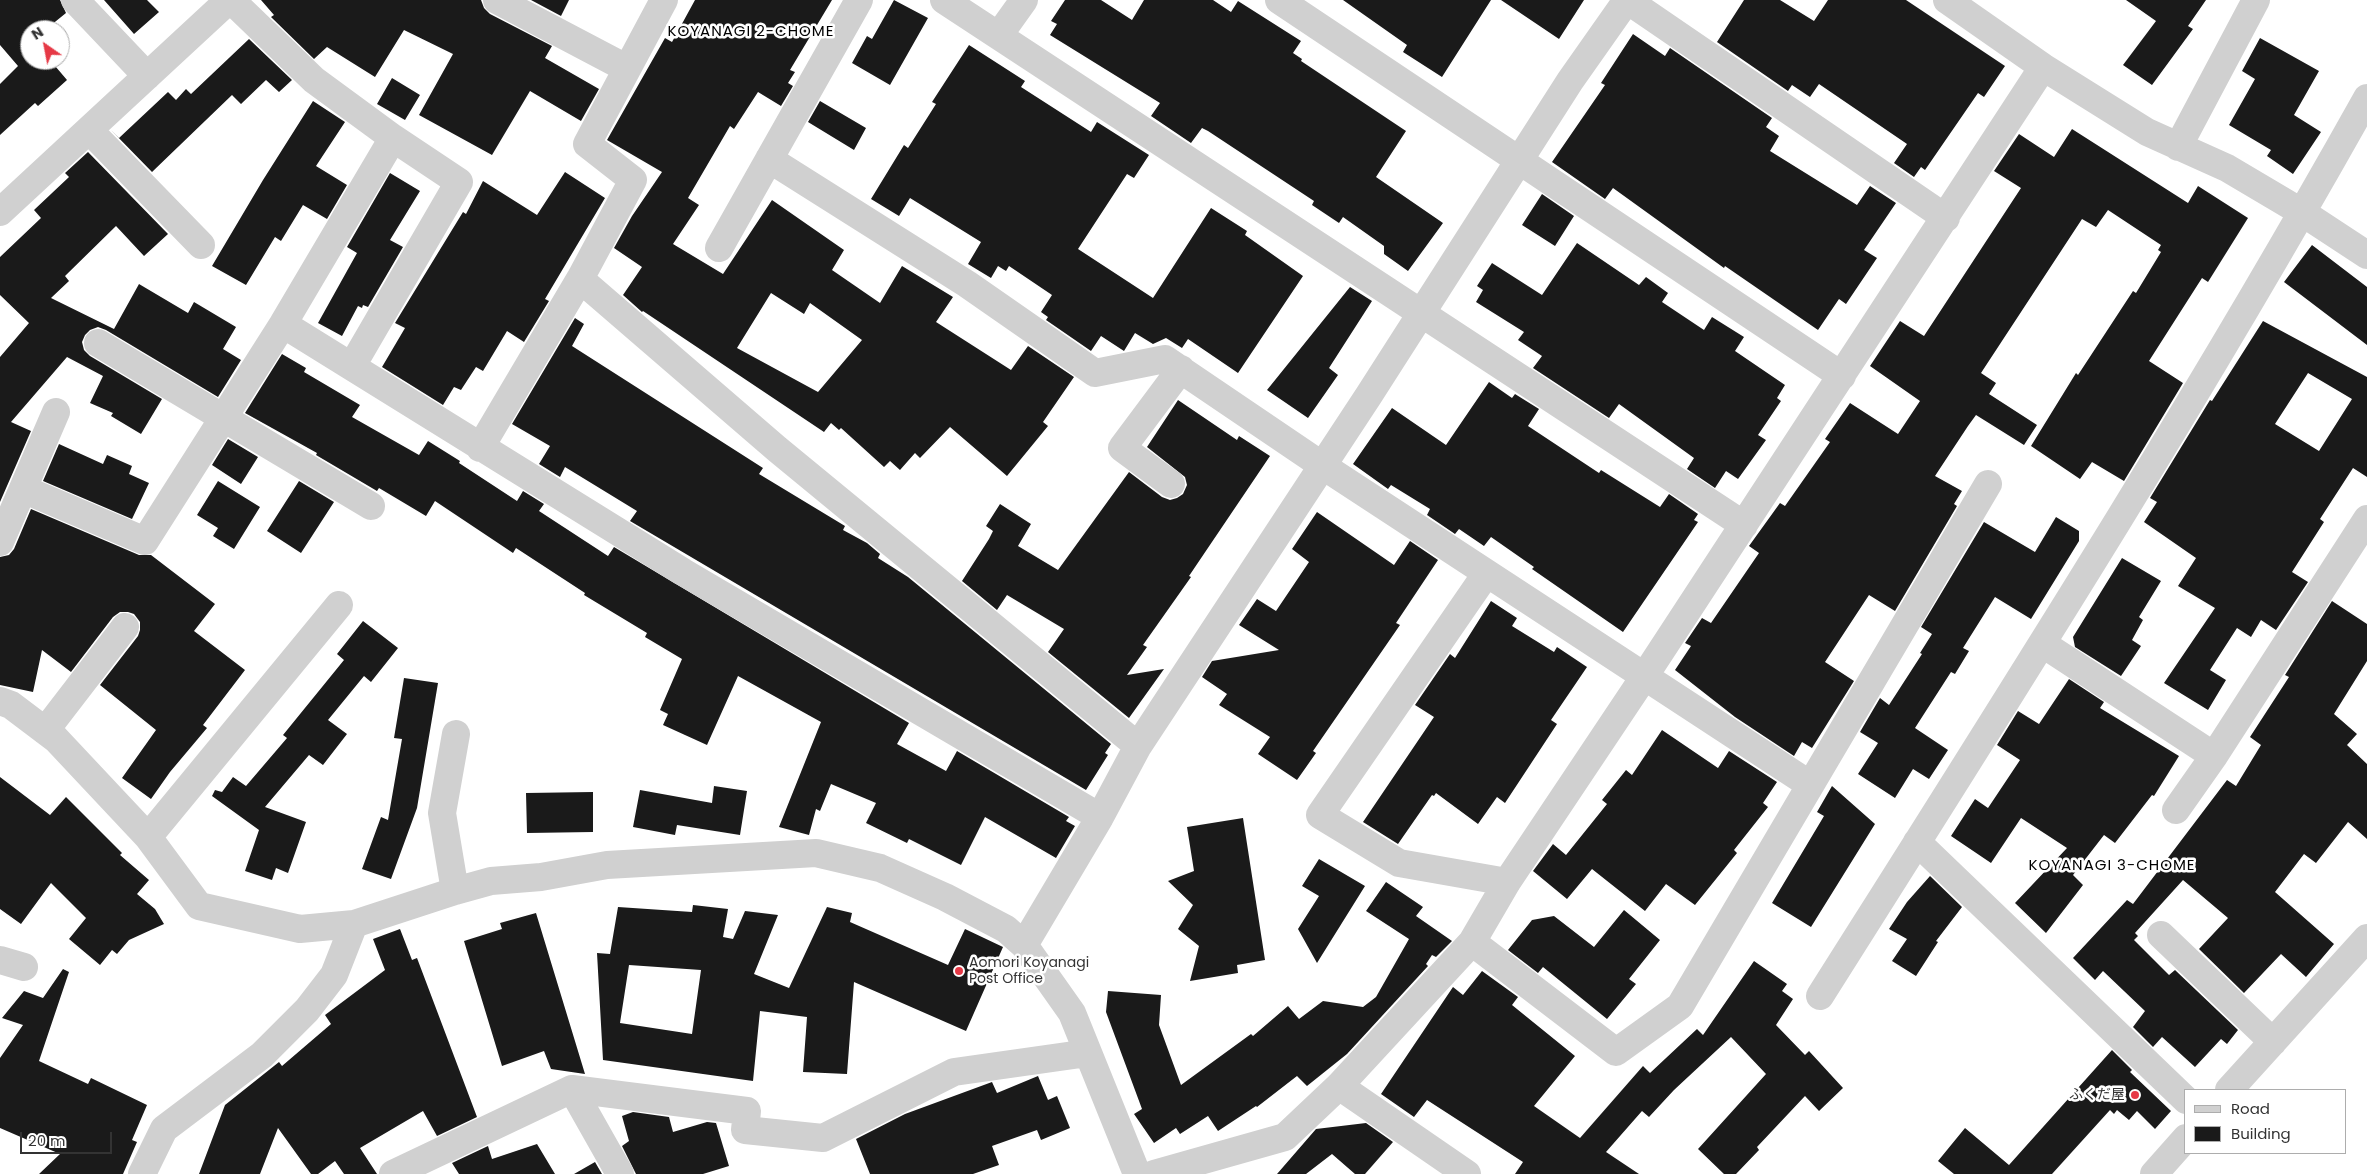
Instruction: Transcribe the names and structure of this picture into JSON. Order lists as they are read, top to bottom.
{
  "districts": ["KOYANAGI 2-CHOME", "KOYANAGI 3-CHOME"],
  "places": ["Aomori Koyanagi Post Office", "ふくだ屋"],
  "legend": ["Road", "Building"],
  "scale_bar": "20 m",
  "north": "top left"
}
